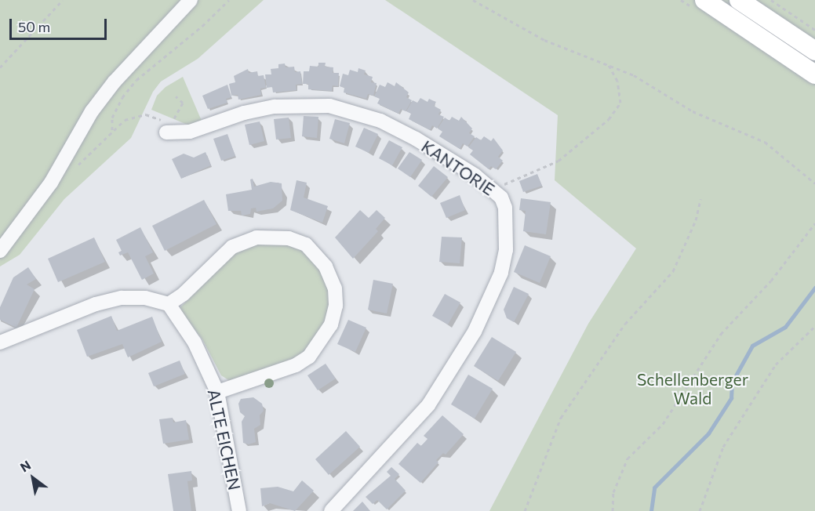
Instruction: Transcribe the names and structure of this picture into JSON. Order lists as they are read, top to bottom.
{
  "streets": {
    "street": ["KANTORIE", "ALTE EICHEN"]
  },
  "parks": ["Schellenberger Wald"],
  "scale_bar": "50 m",
  "north": "top left"
}
